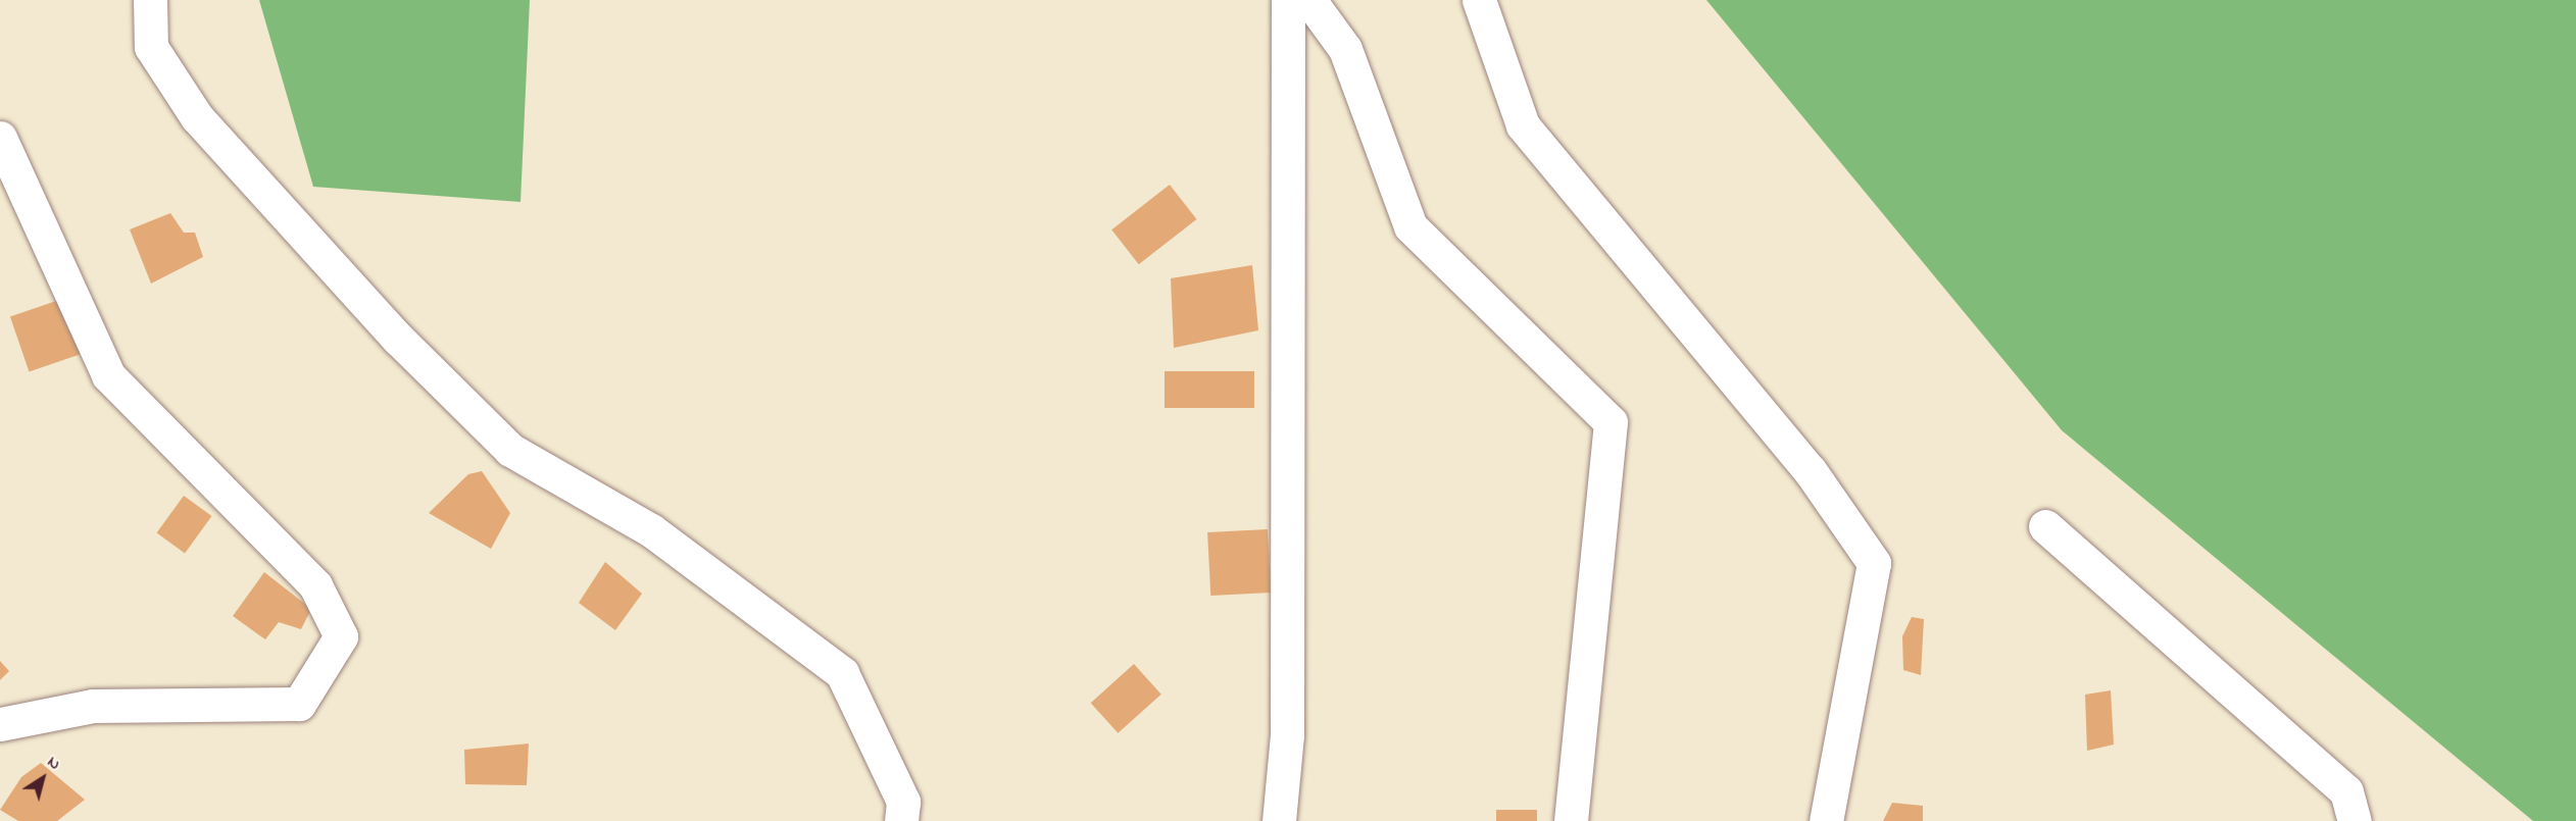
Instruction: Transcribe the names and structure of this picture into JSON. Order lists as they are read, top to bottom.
{
  "north": "top right"
}
